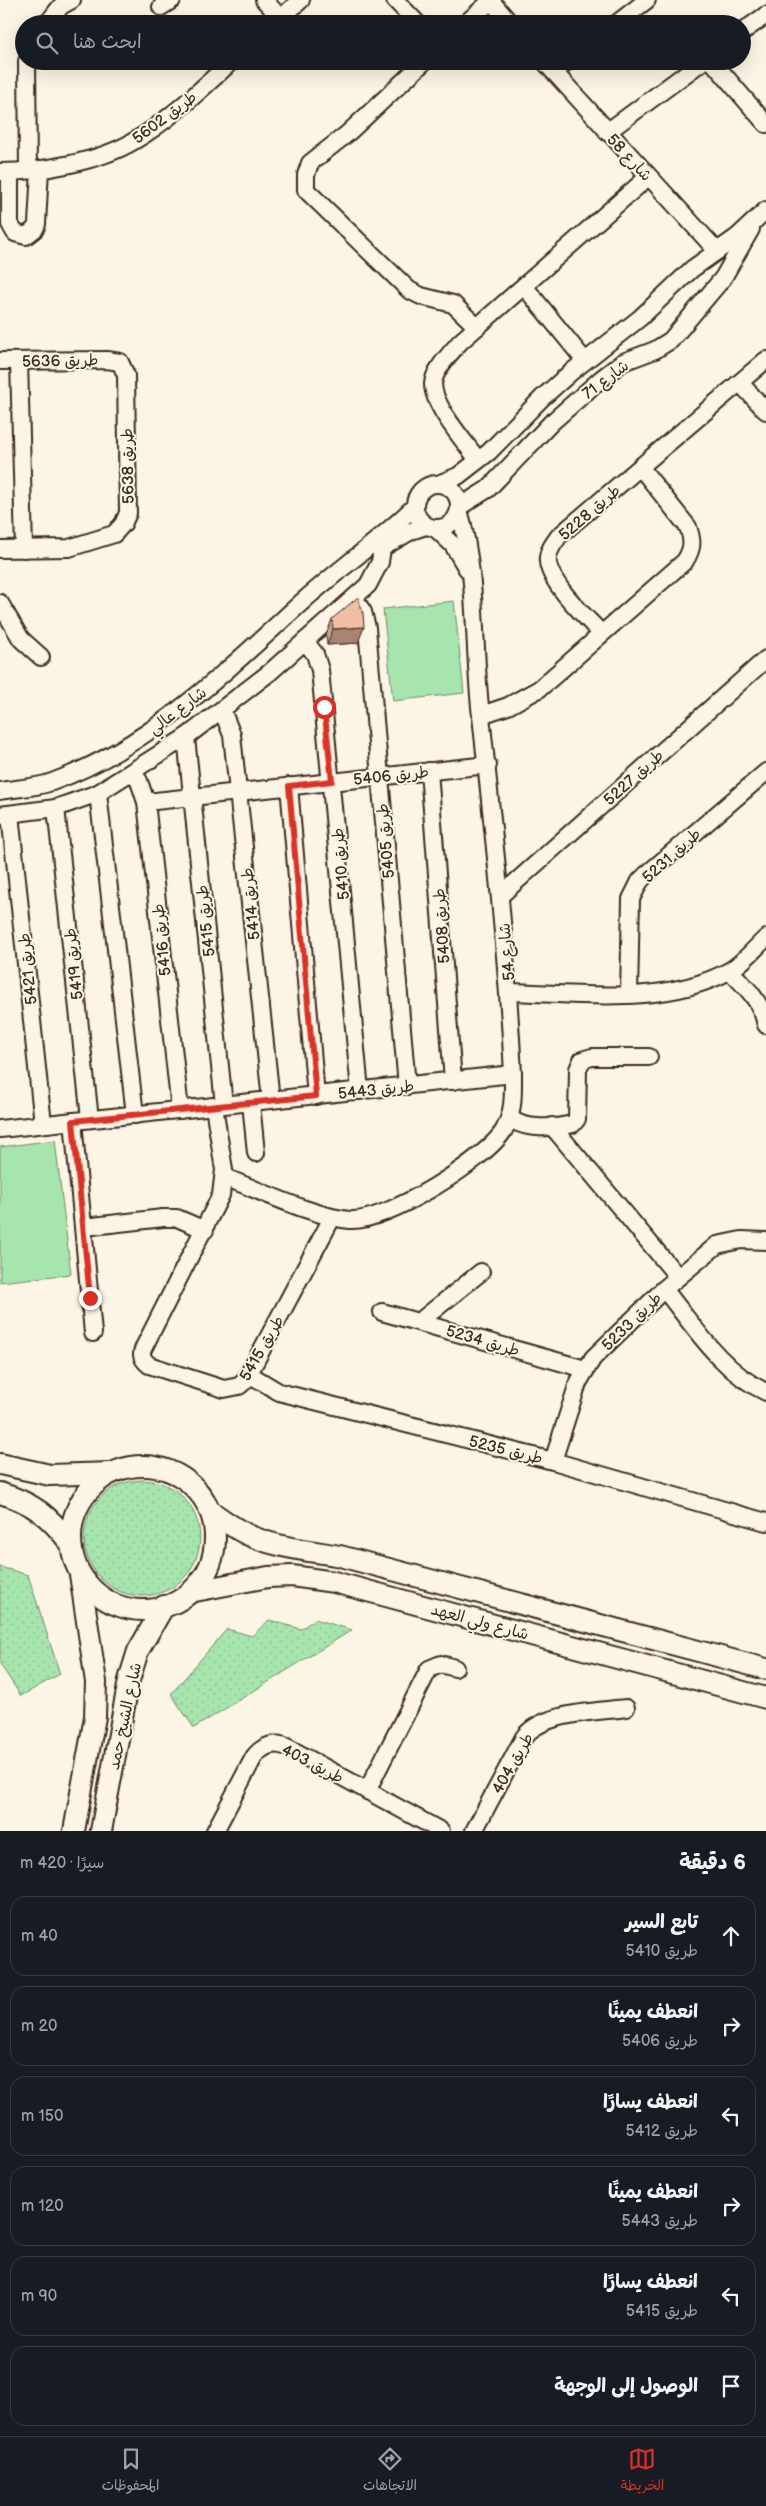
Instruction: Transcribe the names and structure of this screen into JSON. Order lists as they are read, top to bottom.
{
  "streets": {
    "main road": ["شارع ولي العهد", "شارع الشيخ حمد"],
    "street": [
      "طريق 5602",
      "شارع 58",
      "طريق 5636",
      "شارع 71",
      "طريق 5638",
      "طريق 5228",
      "شارع عالي",
      "طريق 5406",
      "طريق 5227",
      "طريق 5405",
      "طريق 5231",
      "طريق 5410",
      "طريق 5414",
      "طريق 5415",
      "طريق 5408",
      "طريق 5416",
      "شارع 54",
      "طريق 5419",
      "طريق 5421",
      "طريق 5443",
      "طريق 5233",
      "طريق 5234",
      "طريق 5235",
      "طريق 403",
      "طريق 404"
    ]
  },
  "crossings": [
    ["شارع 58", "شارع 71"],
    ["طريق 5636", "طريق 5638"],
    ["شارع 71", "شارع عالي"],
    ["شارع 71", "شارع 54"],
    ["شارع عالي", "شارع 54"],
    ["طريق 5406", "طريق 5405"],
    ["طريق 5406", "طريق 5410"],
    ["طريق 5406", "طريق 5414"],
    ["طريق 5406", "طريق 5415"],
    ["طريق 5406", "طريق 5408"],
    ["طريق 5406", "طريق 5416"],
    ["طريق 5406", "شارع 54"],
    ["طريق 5227", "شارع 54"],
    ["طريق 5405", "طريق 5443"],
    ["طريق 5410", "طريق 5443"],
    ["طريق 5414", "طريق 5443"],
    ["طريق 5415", "شارع 54"],
    ["طريق 5415", "طريق 5443"],
    ["طريق 5415", "طريق 5235"],
    ["طريق 5408", "طريق 5443"],
    ["طريق 5416", "طريق 5443"],
    ["شارع 54", "طريق 5443"],
    ["طريق 5419", "طريق 5443"],
    ["طريق 5421", "طريق 5443"],
    ["طريق 5233", "طريق 5234"],
    ["طريق 5233", "طريق 5235"],
    ["شارع ولي العهد", "شارع الشيخ حمد"]
  ],
  "page": {
    "search": "ابحث هنا",
    "heading": ["6 دقيقة", "سيرًا · 420 m"],
    "list": [
      ["تابع السير", "طريق 5410", "40 m"],
      ["انعطف يمينًا", "طريق 5406", "20 m"],
      ["انعطف يسارًا", "طريق 5412", "150 m"],
      ["انعطف يمينًا", "طريق 5443", "120 m"],
      ["انعطف يسارًا", "طريق 5415", "90 m"],
      "الوصول إلى الوجهة"
    ],
    "nav": ["الخريطة", "الاتجاهات", "المحفوظات"]
  }
}
